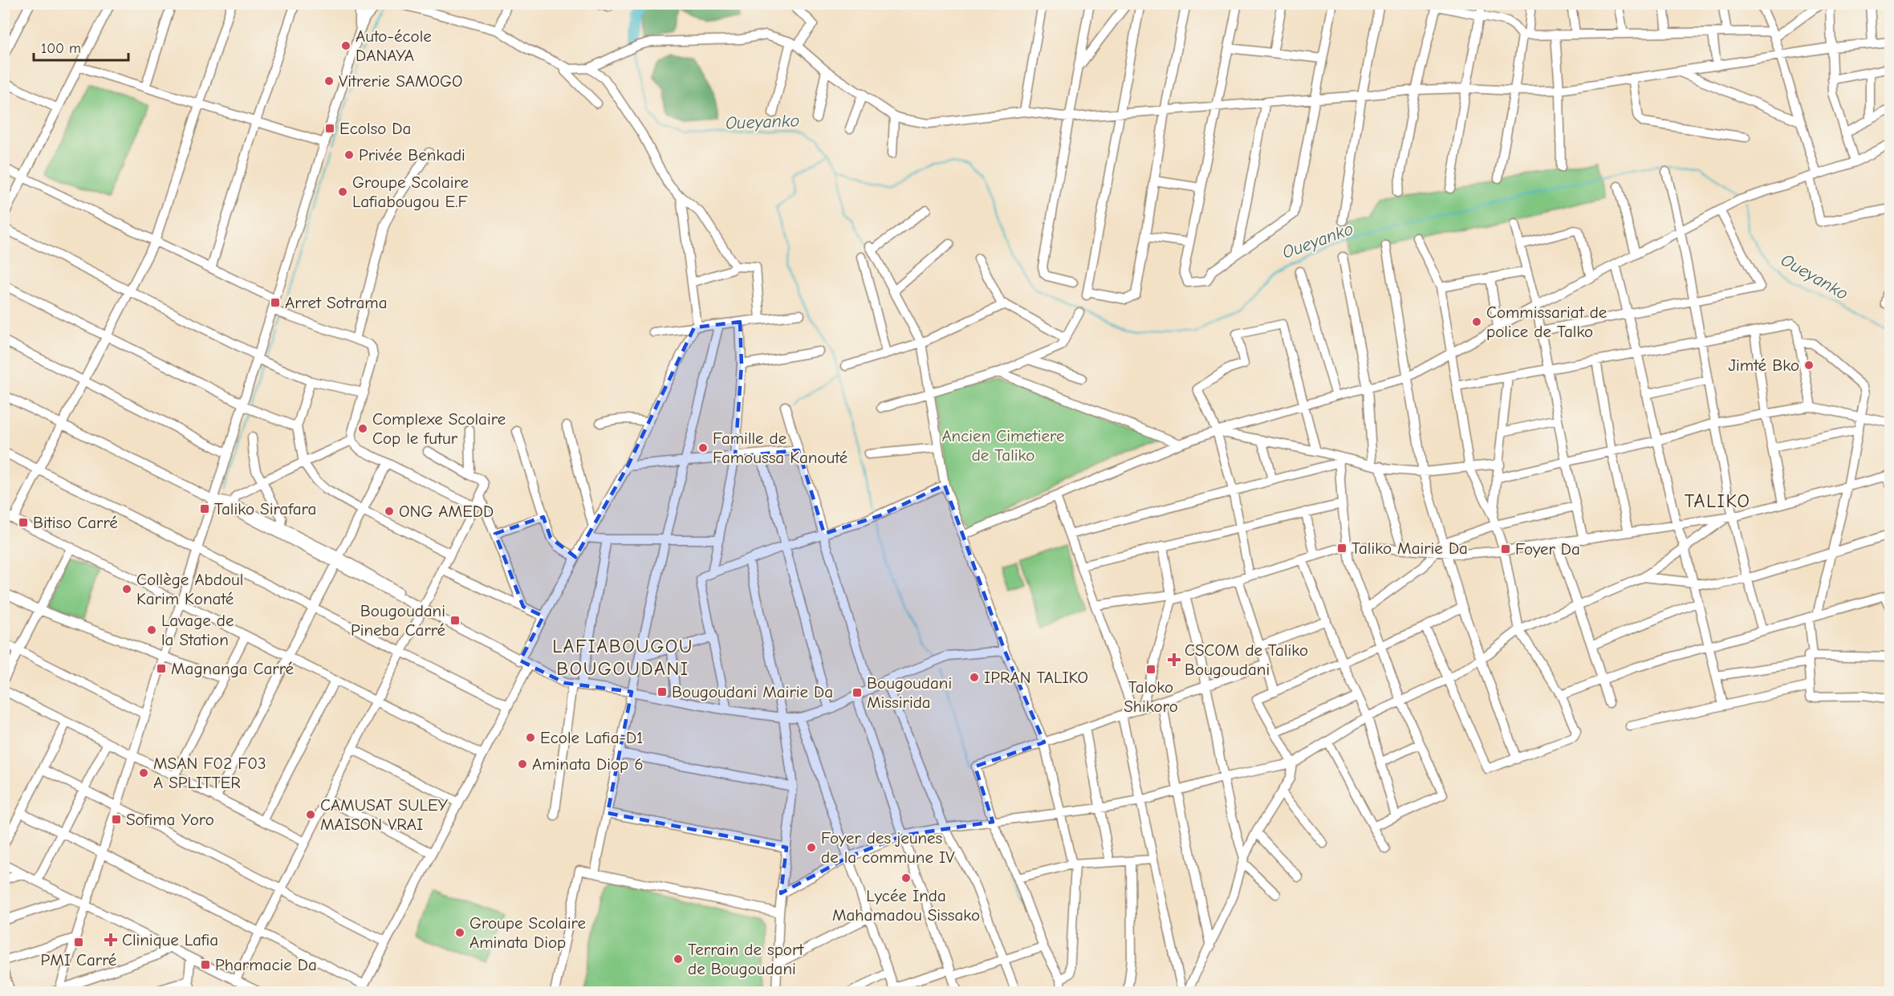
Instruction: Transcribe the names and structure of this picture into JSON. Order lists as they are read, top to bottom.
{
  "districts": ["TALIKO", "LAFIABOUGOU BOUGOUDANI"],
  "water": ["Oueyanko"],
  "parks": ["Ancien Cimetiere de Taliko"],
  "places": {
    "other": [
      "Auto-école DANAYA",
      "Vitrerie SAMOGO",
      "Privée Benkadi",
      "Groupe Scolaire Lafiabougou E.F",
      "Commissariat de police de Talko",
      "Jimté Bko",
      "Complexe Scolaire Cop le futur",
      "Famille de Famoussa Kanouté",
      "ONG AMEDD",
      "Collège Abdoul Karim Konaté",
      "Lavage de la Station",
      "IPRAN TALIKO",
      "Ecole Lafia-D1",
      "Aminata Diop 6",
      "MSAN F02 F03 A SPLITTER",
      "CAMUSAT SULEY MAISON VRAI",
      "Foyer des jeunes de la commune IV",
      "Lycée Inda Mahamadou Sissako",
      "Groupe Scolaire Aminata Diop",
      "Terrain de sport de Bougoudani"
    ],
    "transit": [
      "Ecolso Da",
      "Arret Sotrama",
      "Taliko Sirafara",
      "Bitiso Carré",
      "Taliko Mairie Da",
      "Foyer Da",
      "Bougoudani Pineba Carré",
      "Magnanga Carré",
      "Taloko Shikoro",
      "Bougoudani Mairie Da",
      "Bougoudani Missirida",
      "Sofima Yoro",
      "PMI Carré",
      "Pharmacie Da"
    ],
    "health": ["CSCOM de Taliko Bougoudani", "Clinique Lafia"]
  },
  "scale_bar": "100 m"
}
